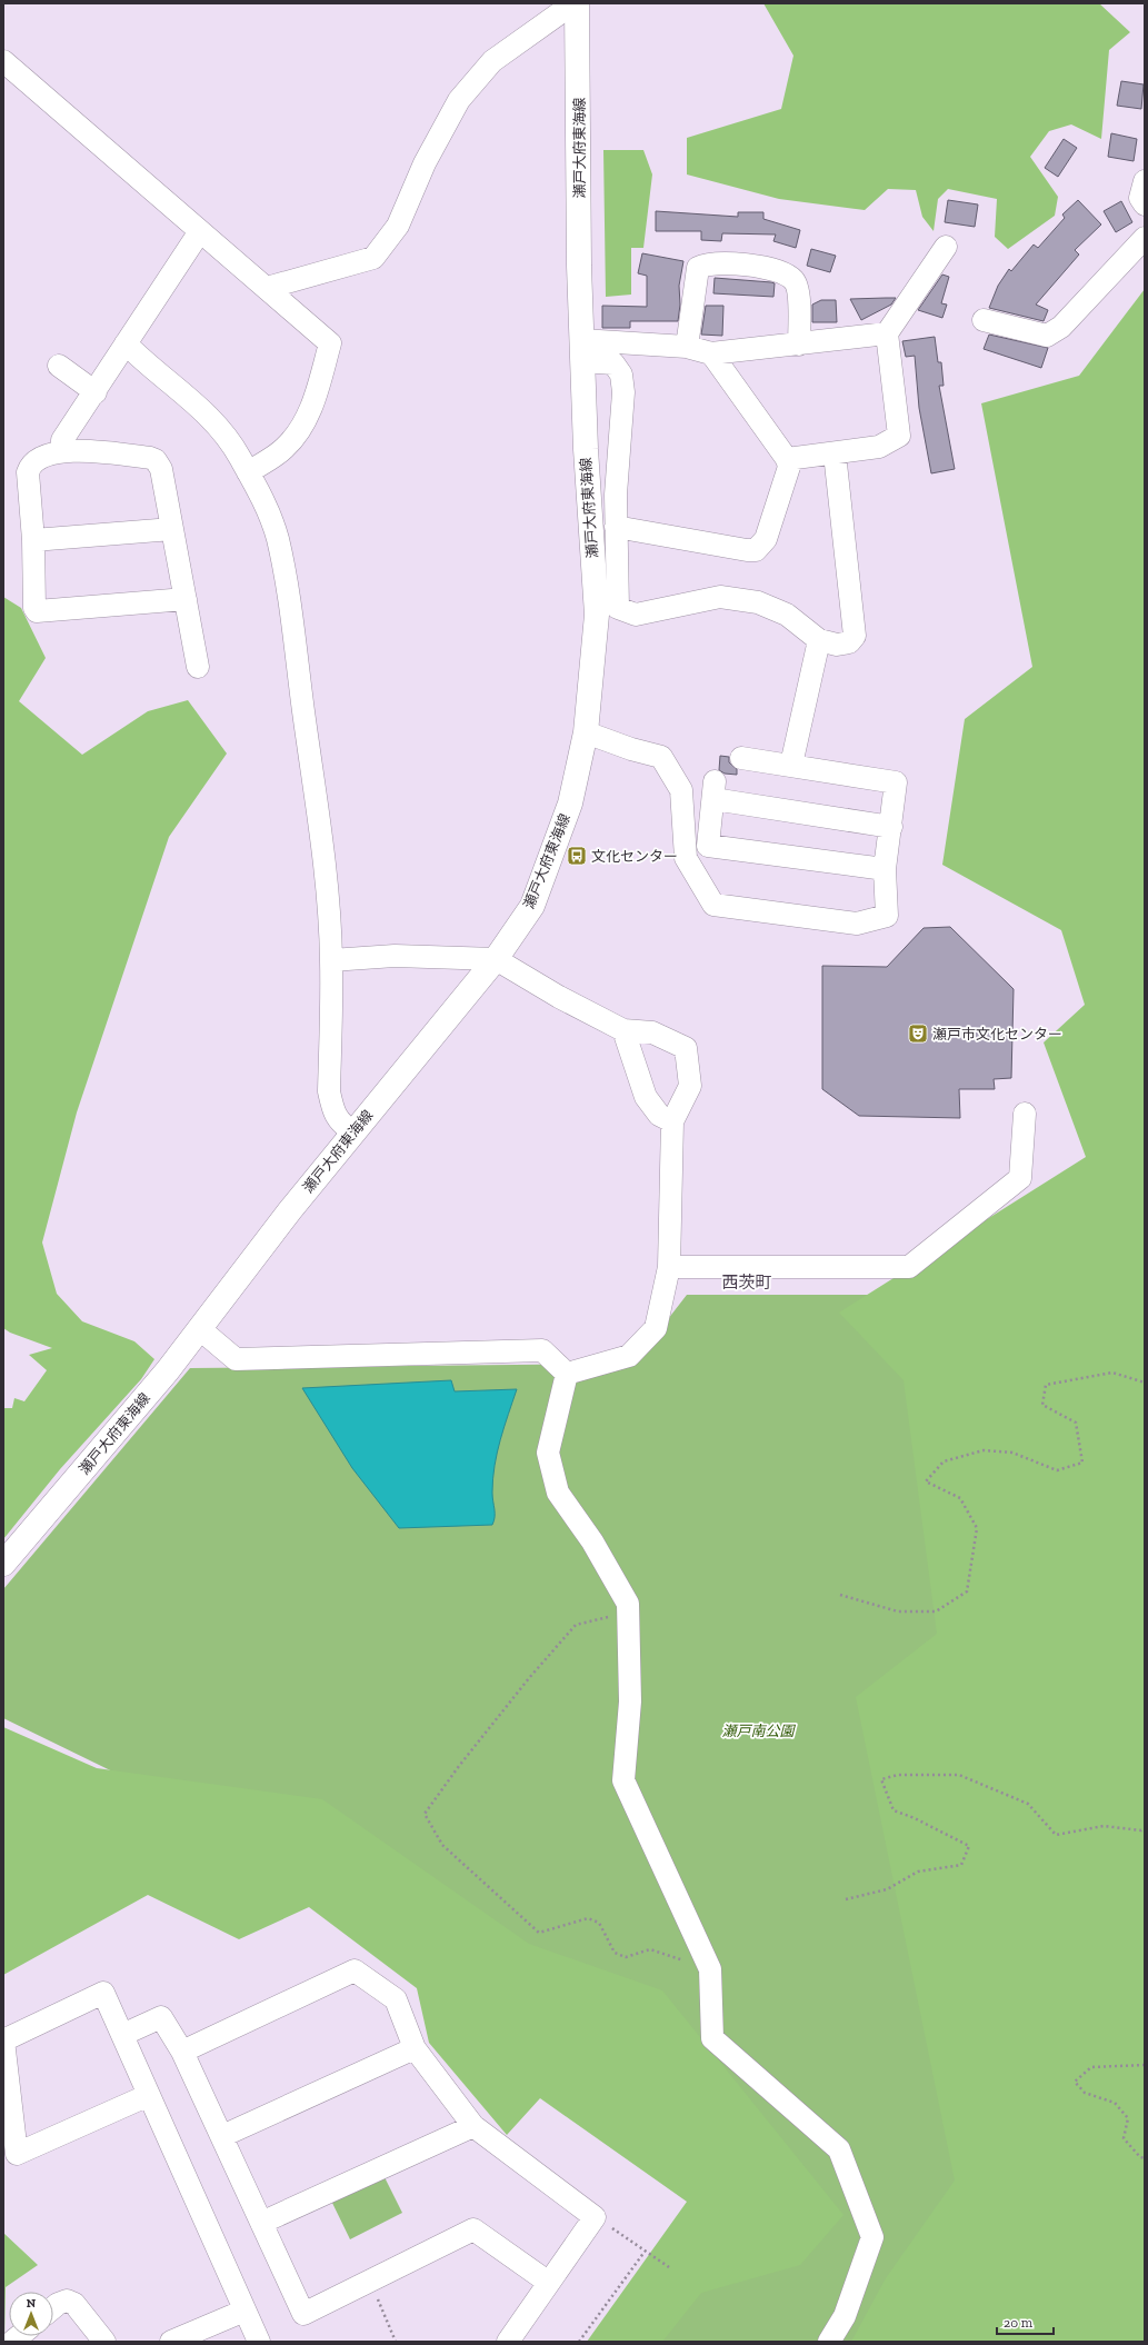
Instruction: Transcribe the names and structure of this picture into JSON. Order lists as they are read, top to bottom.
{
  "streets": {
    "main road": ["瀬戸大府東海線"]
  },
  "districts": ["西茨町"],
  "parks": ["瀬戸南公園"],
  "places": {
    "bus stop": ["文化センター"],
    "theatre": ["瀬戸市文化センター"]
  },
  "scale_bar": "20 m",
  "north": "top"
}
